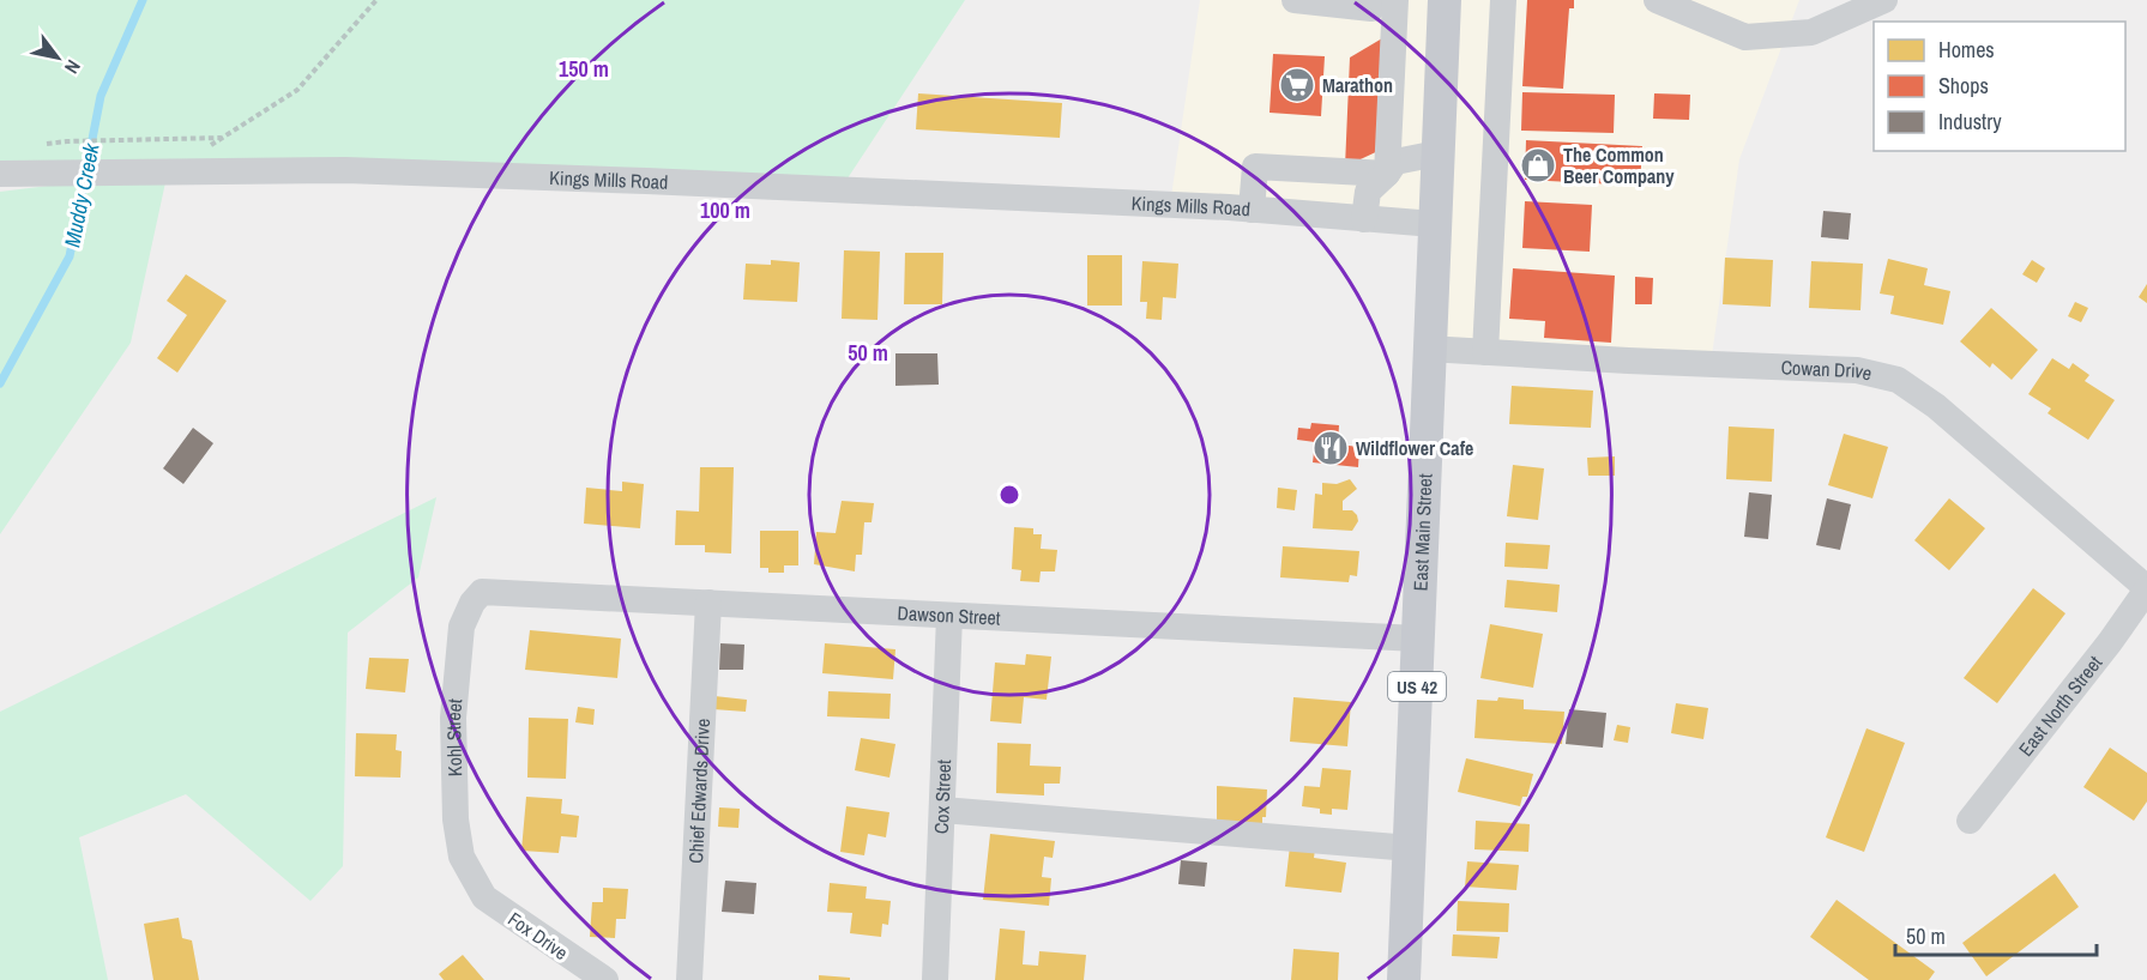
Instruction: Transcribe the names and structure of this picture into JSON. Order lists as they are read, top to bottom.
{
  "streets": {
    "main road": ["East Main Street", "US 42"],
    "street": [
      "Kings Mills Road",
      "Cowan Drive",
      "Dawson Street",
      "East North Street",
      "Kohl Street",
      "Chief Edwards Drive",
      "Cox Street",
      "Fox Drive"
    ]
  },
  "crossings": [
    ["Kings Mills Road", "East Main Street"],
    ["Cowan Drive", "East Main Street"],
    ["Cowan Drive", "East North Street"],
    ["East Main Street", "Dawson Street"],
    ["Dawson Street", "Kohl Street"],
    ["Dawson Street", "Chief Edwards Drive"],
    ["Dawson Street", "Cox Street"],
    ["Kohl Street", "Fox Drive"]
  ],
  "water": ["Muddy Creek"],
  "places": {
    "supermarket": ["Marathon"],
    "shop": ["The Common Beer Company"],
    "restaurant": ["Wildflower Cafe"]
  },
  "legend": ["Homes", "Shops", "Industry"],
  "scale_bar": "50 m",
  "north": "bottom right",
  "rings": ["150 m", "100 m", "50 m"]
}
